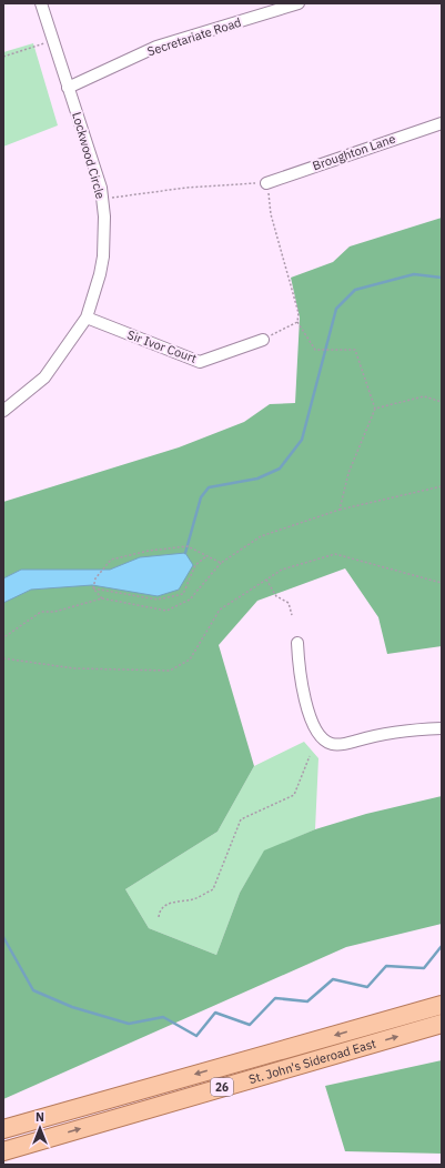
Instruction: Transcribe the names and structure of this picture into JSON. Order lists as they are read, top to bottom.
{
  "streets": {
    "main road": ["St. John's Sideroad East", "26"],
    "street": [
      "Secretariate Road",
      "Broughton Lane",
      "Lockwood Circle",
      "Sir Ivor Court"
    ]
  },
  "crossings": [
    ["Secretariate Road", "Lockwood Circle"],
    ["Lockwood Circle", "Sir Ivor Court"]
  ],
  "north": "top"
}
